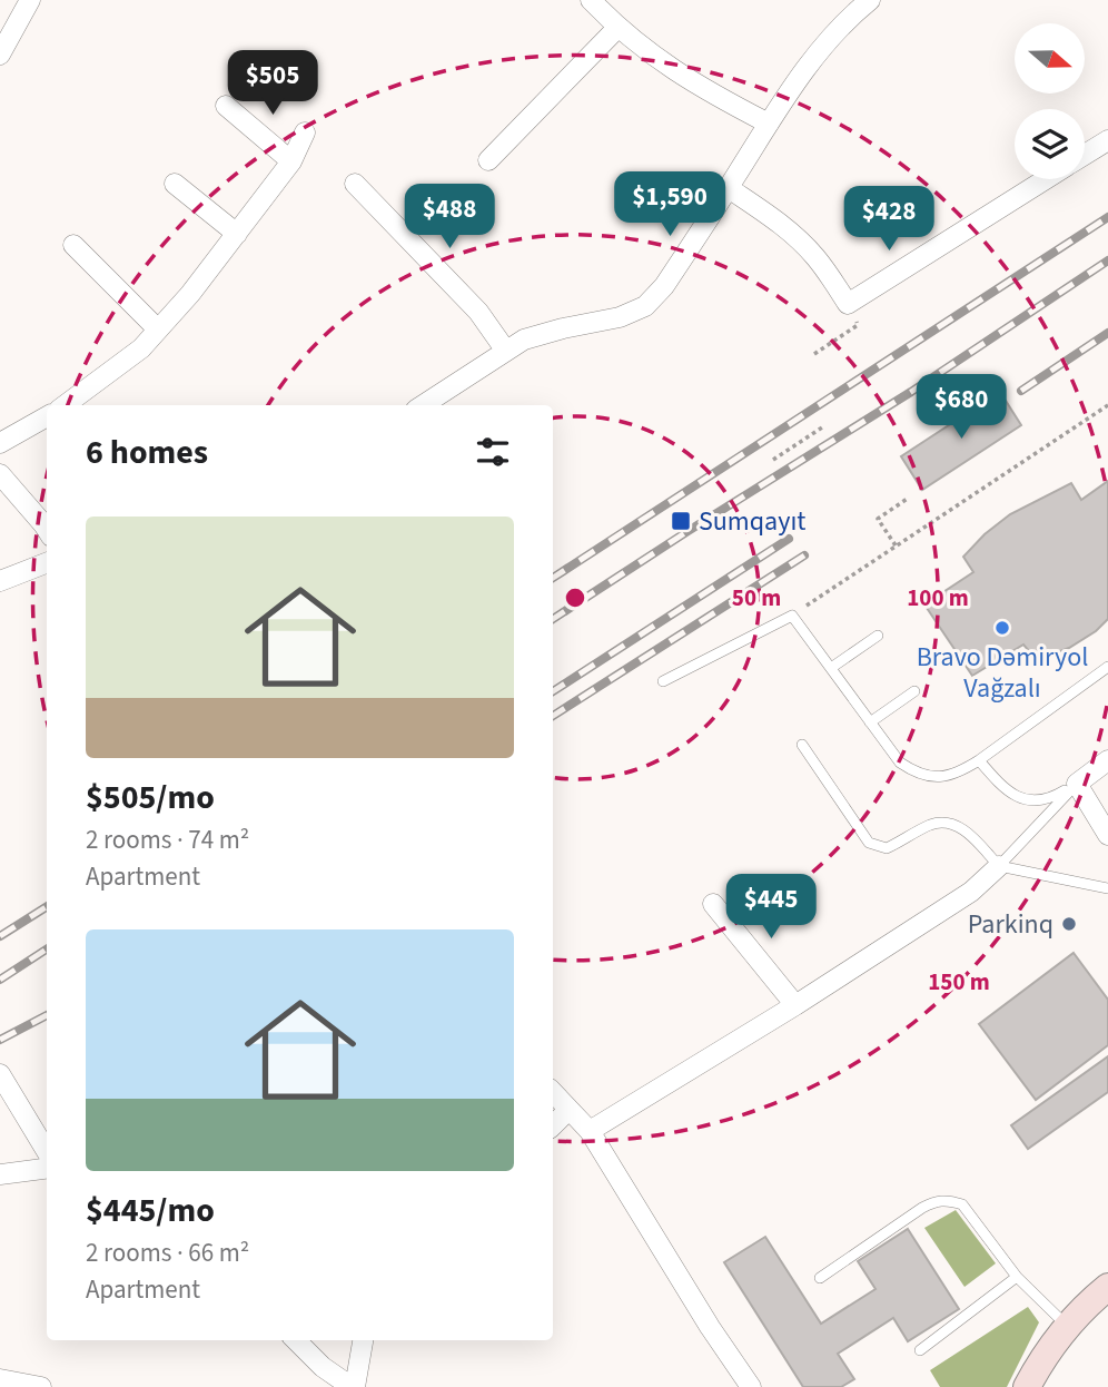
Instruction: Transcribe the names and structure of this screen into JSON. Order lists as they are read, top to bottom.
{
  "places": {
    "transit": ["Sumqayıt"],
    "other": ["Bravo Dəmiryol Vağzalı", "Parkinq"]
  },
  "north": "right",
  "page": {
    "price": [
      "$505",
      "$1,590",
      "$488",
      "$428",
      "$680",
      "$445"
    ],
    "heading": "6 homes",
    "list": [
      {
        "name": "$505/mo",
        "note": "2 rooms · 74 m² · Apartment"
      },
      {
        "name": "$445/mo",
        "note": "2 rooms · 66 m² · Apartment"
      }
    ]
  },
  "rings": ["50 m", "100 m", "150 m"]
}
